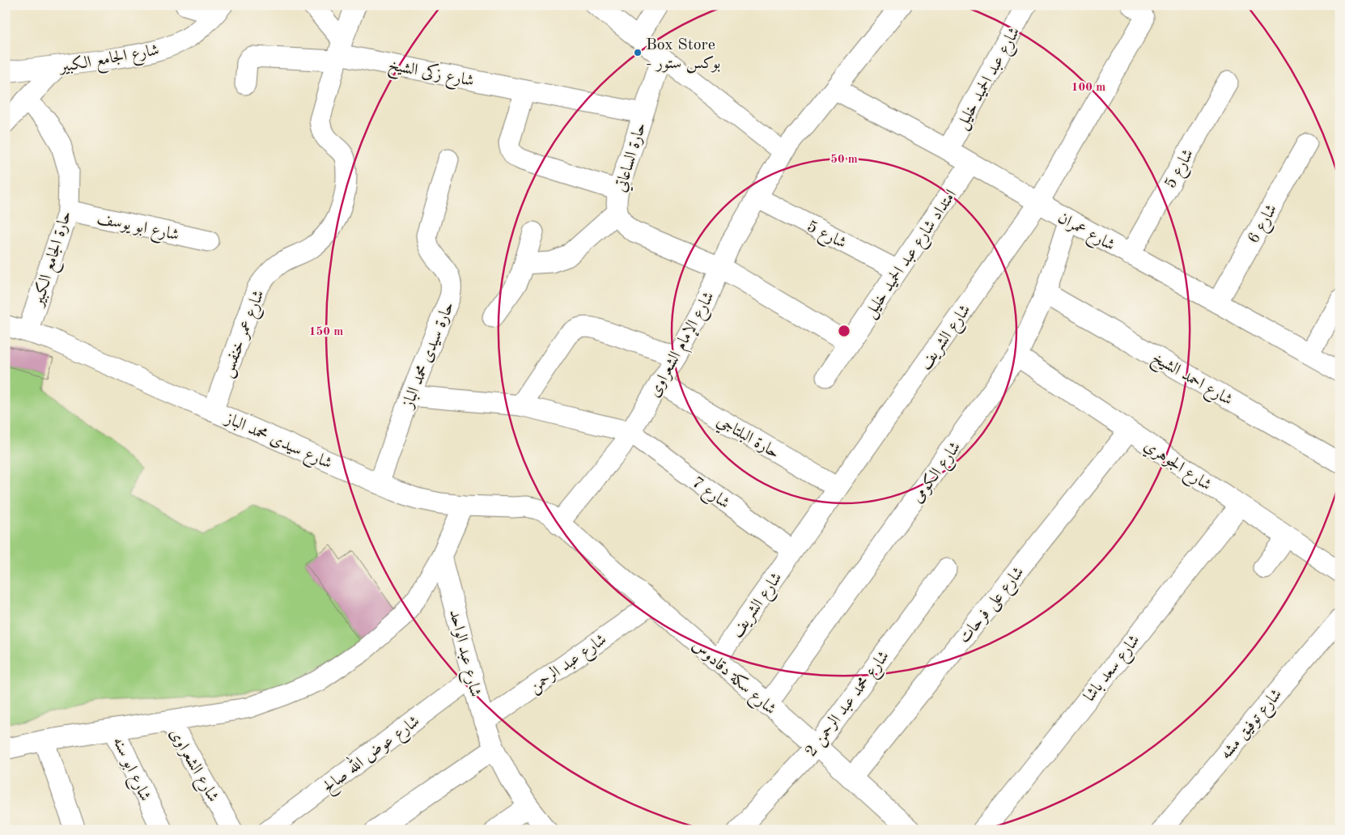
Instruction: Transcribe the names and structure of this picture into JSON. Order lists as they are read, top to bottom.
{
  "streets": {
    "street": [
      "شارع الجامع الكبير",
      "شارع زكى الشيخ",
      "شارع عبد الحميد خليل",
      "حارة الساعاتي",
      "شارع 5",
      "شارع 6",
      "شارع ابو يوسف",
      "شارع عمران",
      "امتداد شارع عبد الحميد خليل",
      "حارة الجامع الكبير",
      "شارع عمر خنفس",
      "شارع الشريف",
      "شارع الإمام الشعراوى",
      "حارة سيدى محمد الباز",
      "شارع احمد الشيخ",
      "حارة البلتاجي",
      "شارع سيدى محمد الباز",
      "شارع الجوهري",
      "شارع الكومى",
      "شارع 7",
      "شارع على فرحات",
      "شارع عبد الواحد",
      "شارع عبد الرحمن",
      "شارع سعد باشا",
      "شارع سكة دقادوس",
      "شارع محمد عبد الرحمن 2",
      "شارع توفيق مشه",
      "شارع عوض الله صالح",
      "شارع الشعراوى",
      "شارع ابو سنه"
    ]
  },
  "crossings": [
    ["شارع زكى الشيخ", "حارة الساعاتي"],
    ["شارع زكى الشيخ", "شارع عمر خنفس"],
    ["شارع عبد الحميد خليل", "شارع عمران"],
    ["حارة الساعاتي", "شارع الإمام الشعراوى"],
    ["شارع 5", "شارع عمران"],
    ["شارع 5", "امتداد شارع عبد الحميد خليل"],
    ["شارع 5", "شارع الإمام الشعراوى"],
    ["شارع 6", "شارع عمران"],
    ["شارع ابو يوسف", "حارة الجامع الكبير"],
    ["شارع عمران", "امتداد شارع عبد الحميد خليل"],
    ["شارع عمران", "شارع الشريف"],
    ["شارع عمران", "شارع الإمام الشعراوى"],
    ["شارع عمران", "شارع الكومى"],
    ["حارة الجامع الكبير", "شارع سيدى محمد الباز"],
    ["شارع عمر خنفس", "شارع سيدى محمد الباز"],
    ["شارع الشريف", "حارة البلتاجي"],
    ["شارع الشريف", "شارع 7"],
    ["شارع الشريف", "شارع سكة دقادوس"],
    ["شارع الإمام الشعراوى", "حارة البلتاجي"],
    ["شارع الإمام الشعراوى", "شارع سيدى محمد الباز"],
    ["شارع الإمام الشعراوى", "شارع 7"],
    ["شارع الإمام الشعراوى", "شارع سكة دقادوس"],
    ["حارة سيدى محمد الباز", "شارع سيدى محمد الباز"],
    ["شارع احمد الشيخ", "شارع الكومى"],
    ["شارع سيدى محمد الباز", "شارع سكة دقادوس"],
    ["شارع الجوهري", "شارع الكومى"],
    ["شارع الجوهري", "شارع على فرحات"],
    ["شارع الجوهري", "شارع سعد باشا"],
    ["شارع الكومى", "شارع سكة دقادوس"],
    ["شارع على فرحات", "شارع سكة دقادوس"],
    ["شارع عبد الواحد", "شارع عبد الرحمن"],
    ["شارع عبد الواحد", "شارع عوض الله صالح"],
    ["شارع عبد الرحمن", "شارع سكة دقادوس"],
    ["شارع سكة دقادوس", "شارع محمد عبد الرحمن 2"]
  ],
  "places": ["Box Store - بوكس ستور"],
  "rings": ["100 m", "50 m", "150 m"]
}
